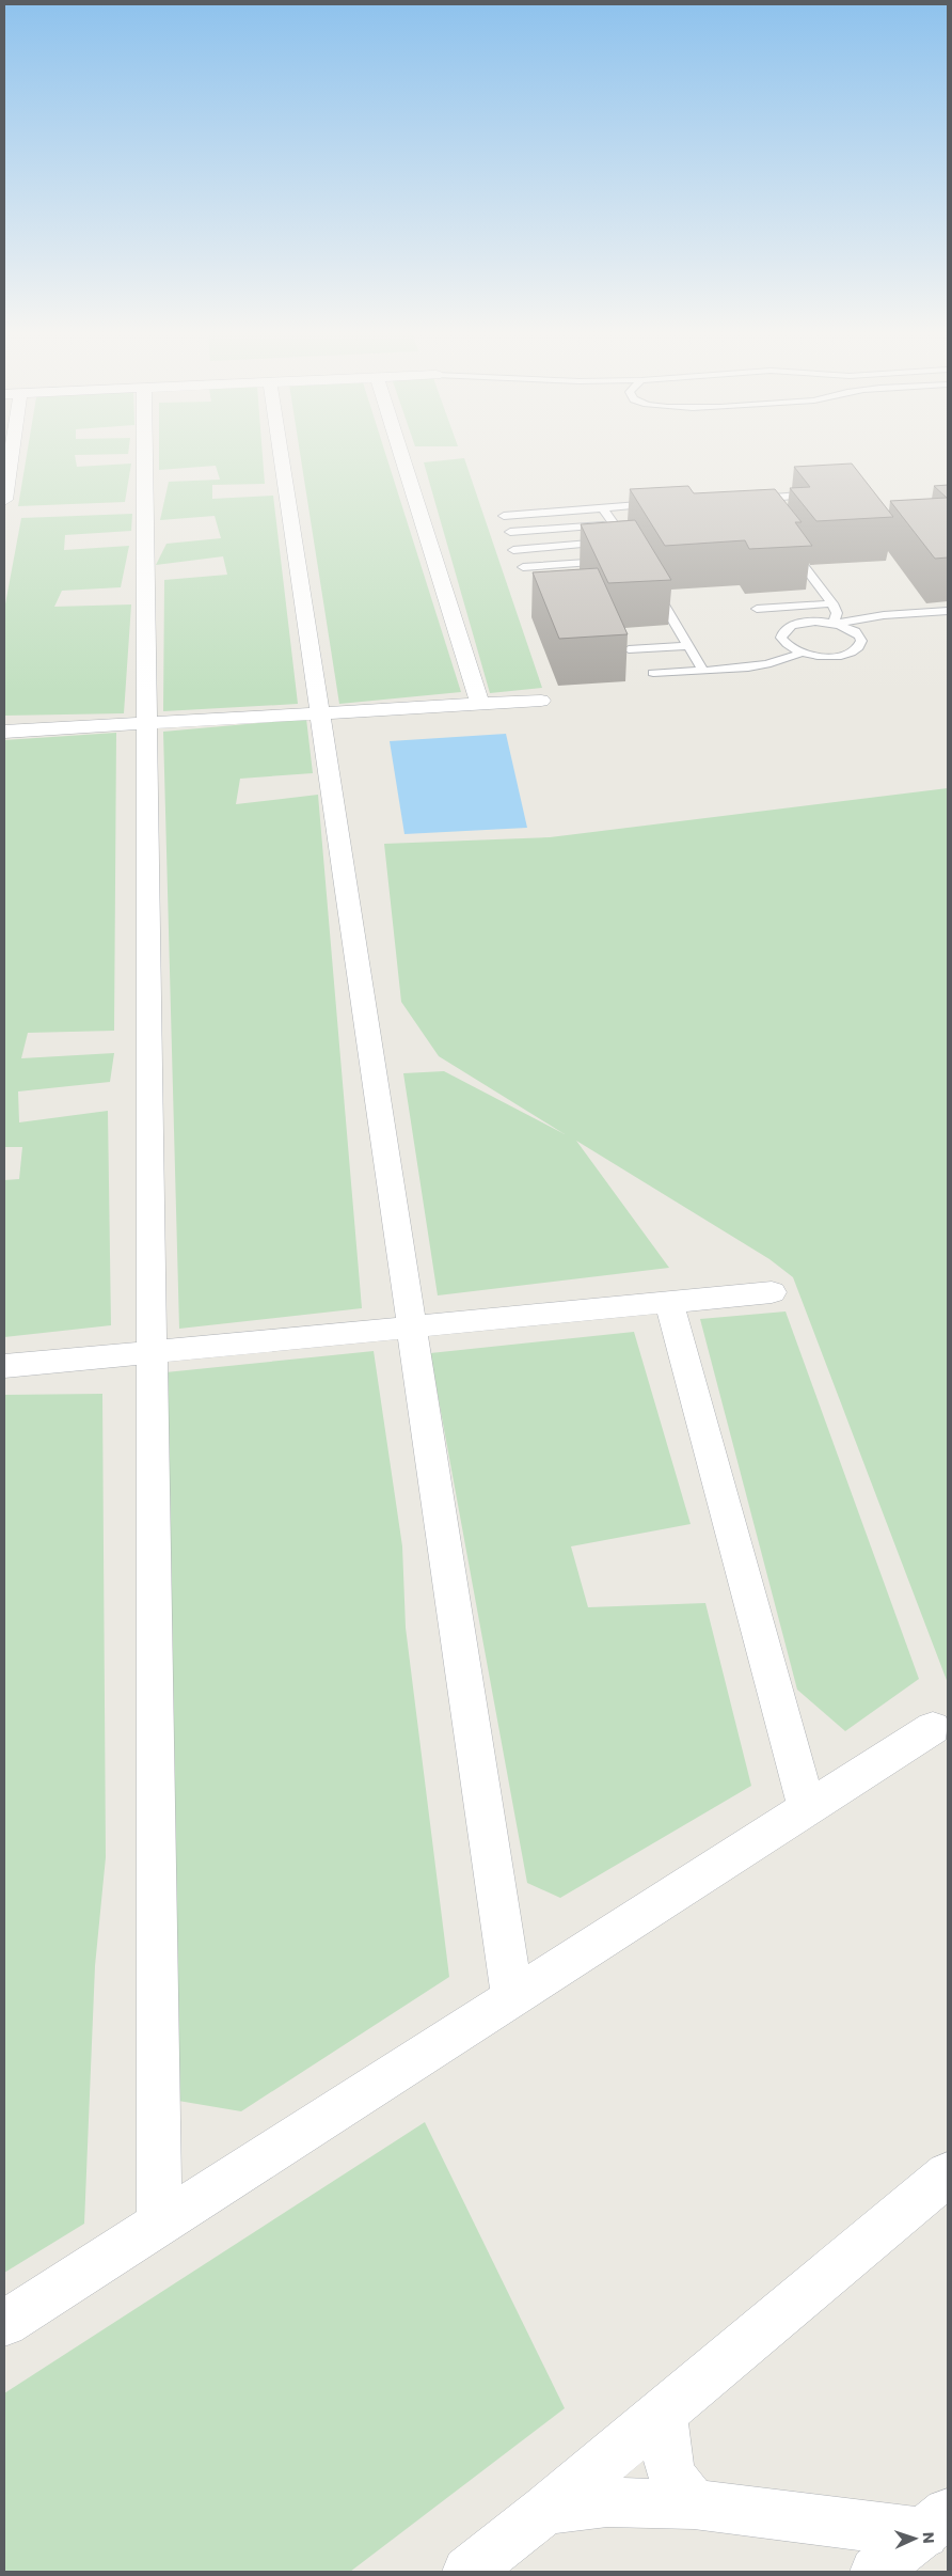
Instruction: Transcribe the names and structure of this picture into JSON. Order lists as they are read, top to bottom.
{
  "north": "right"
}
